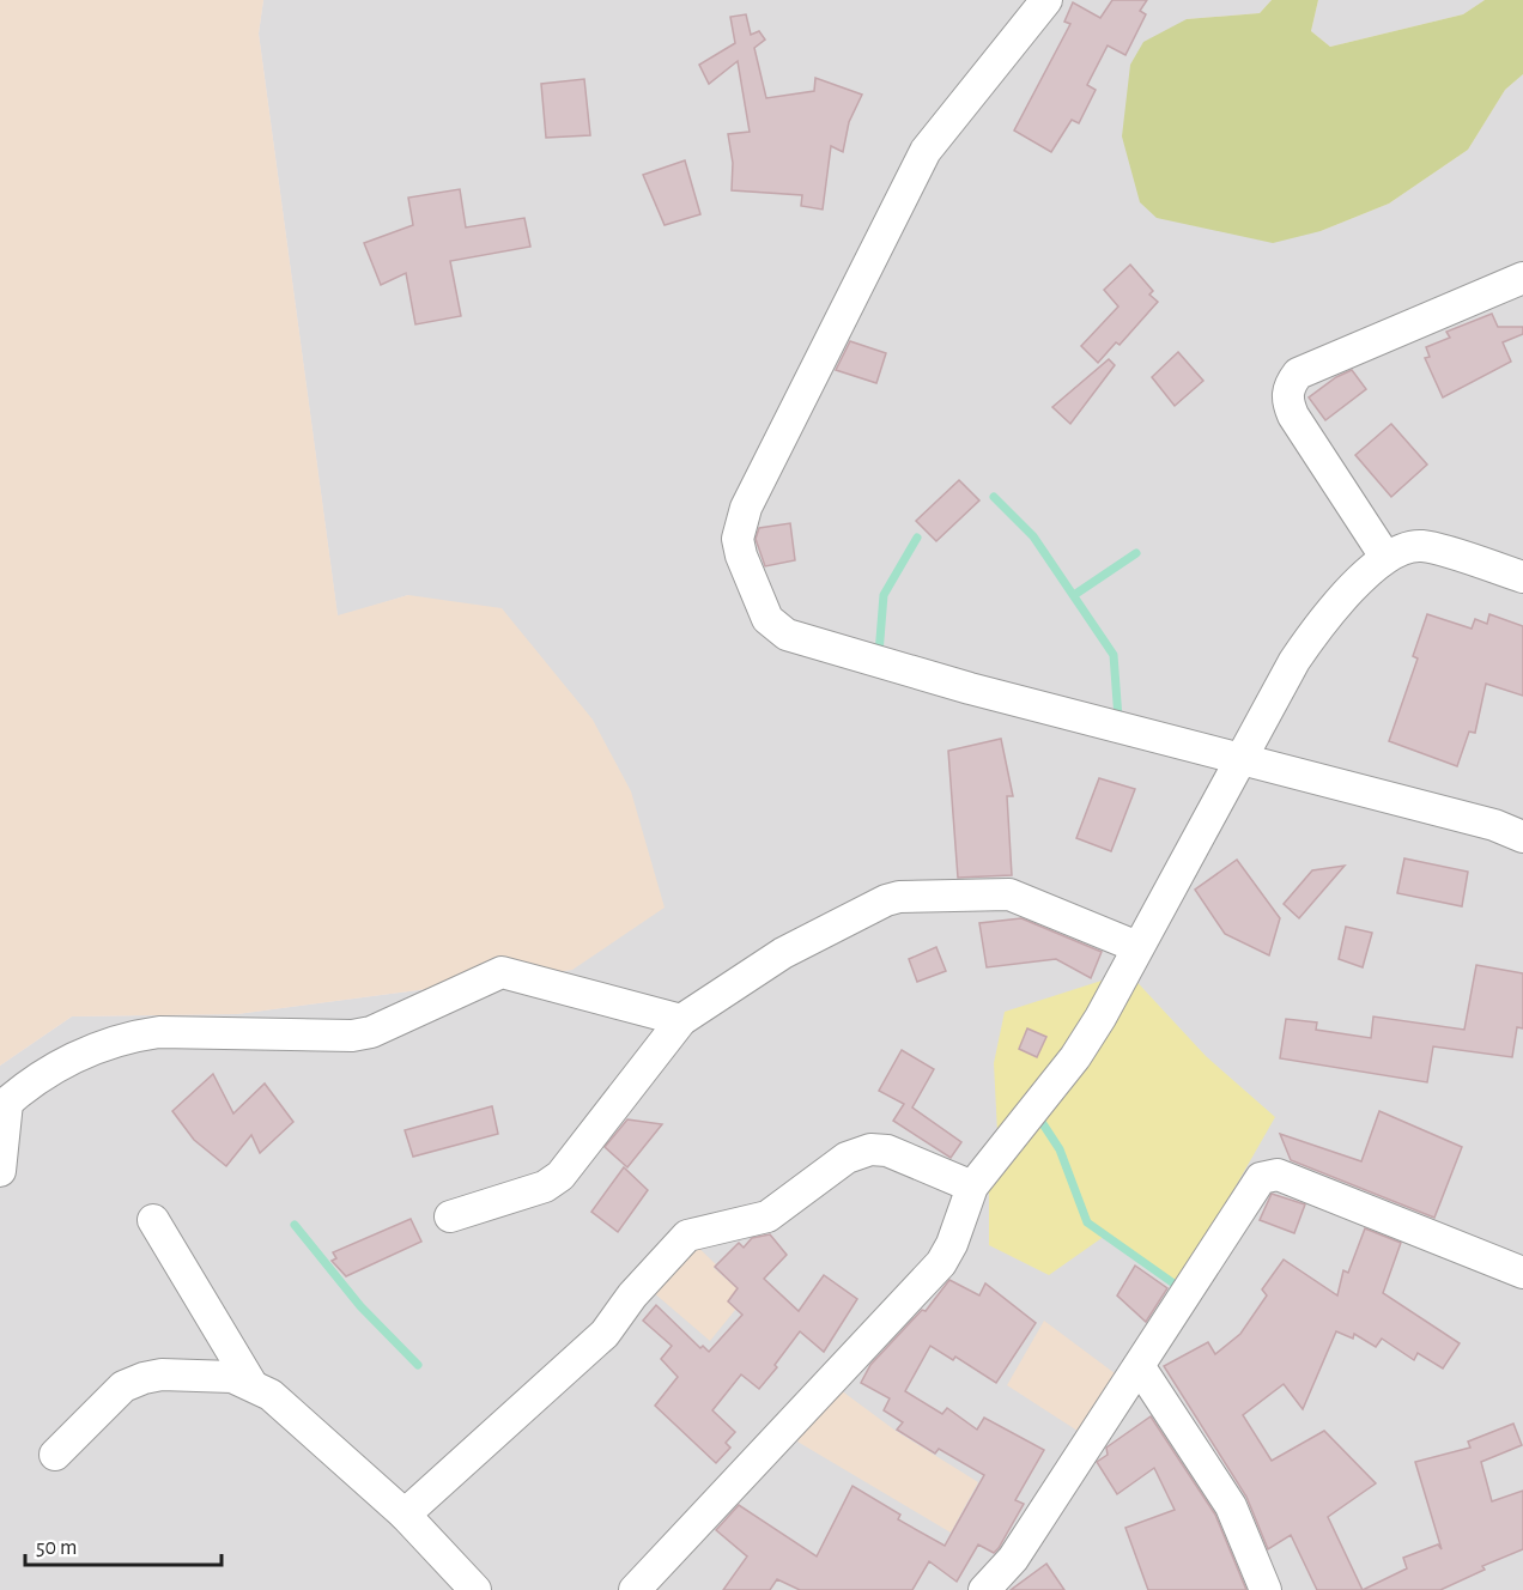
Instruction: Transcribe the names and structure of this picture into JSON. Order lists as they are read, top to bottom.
{
  "scale_bar": "50 m"
}
